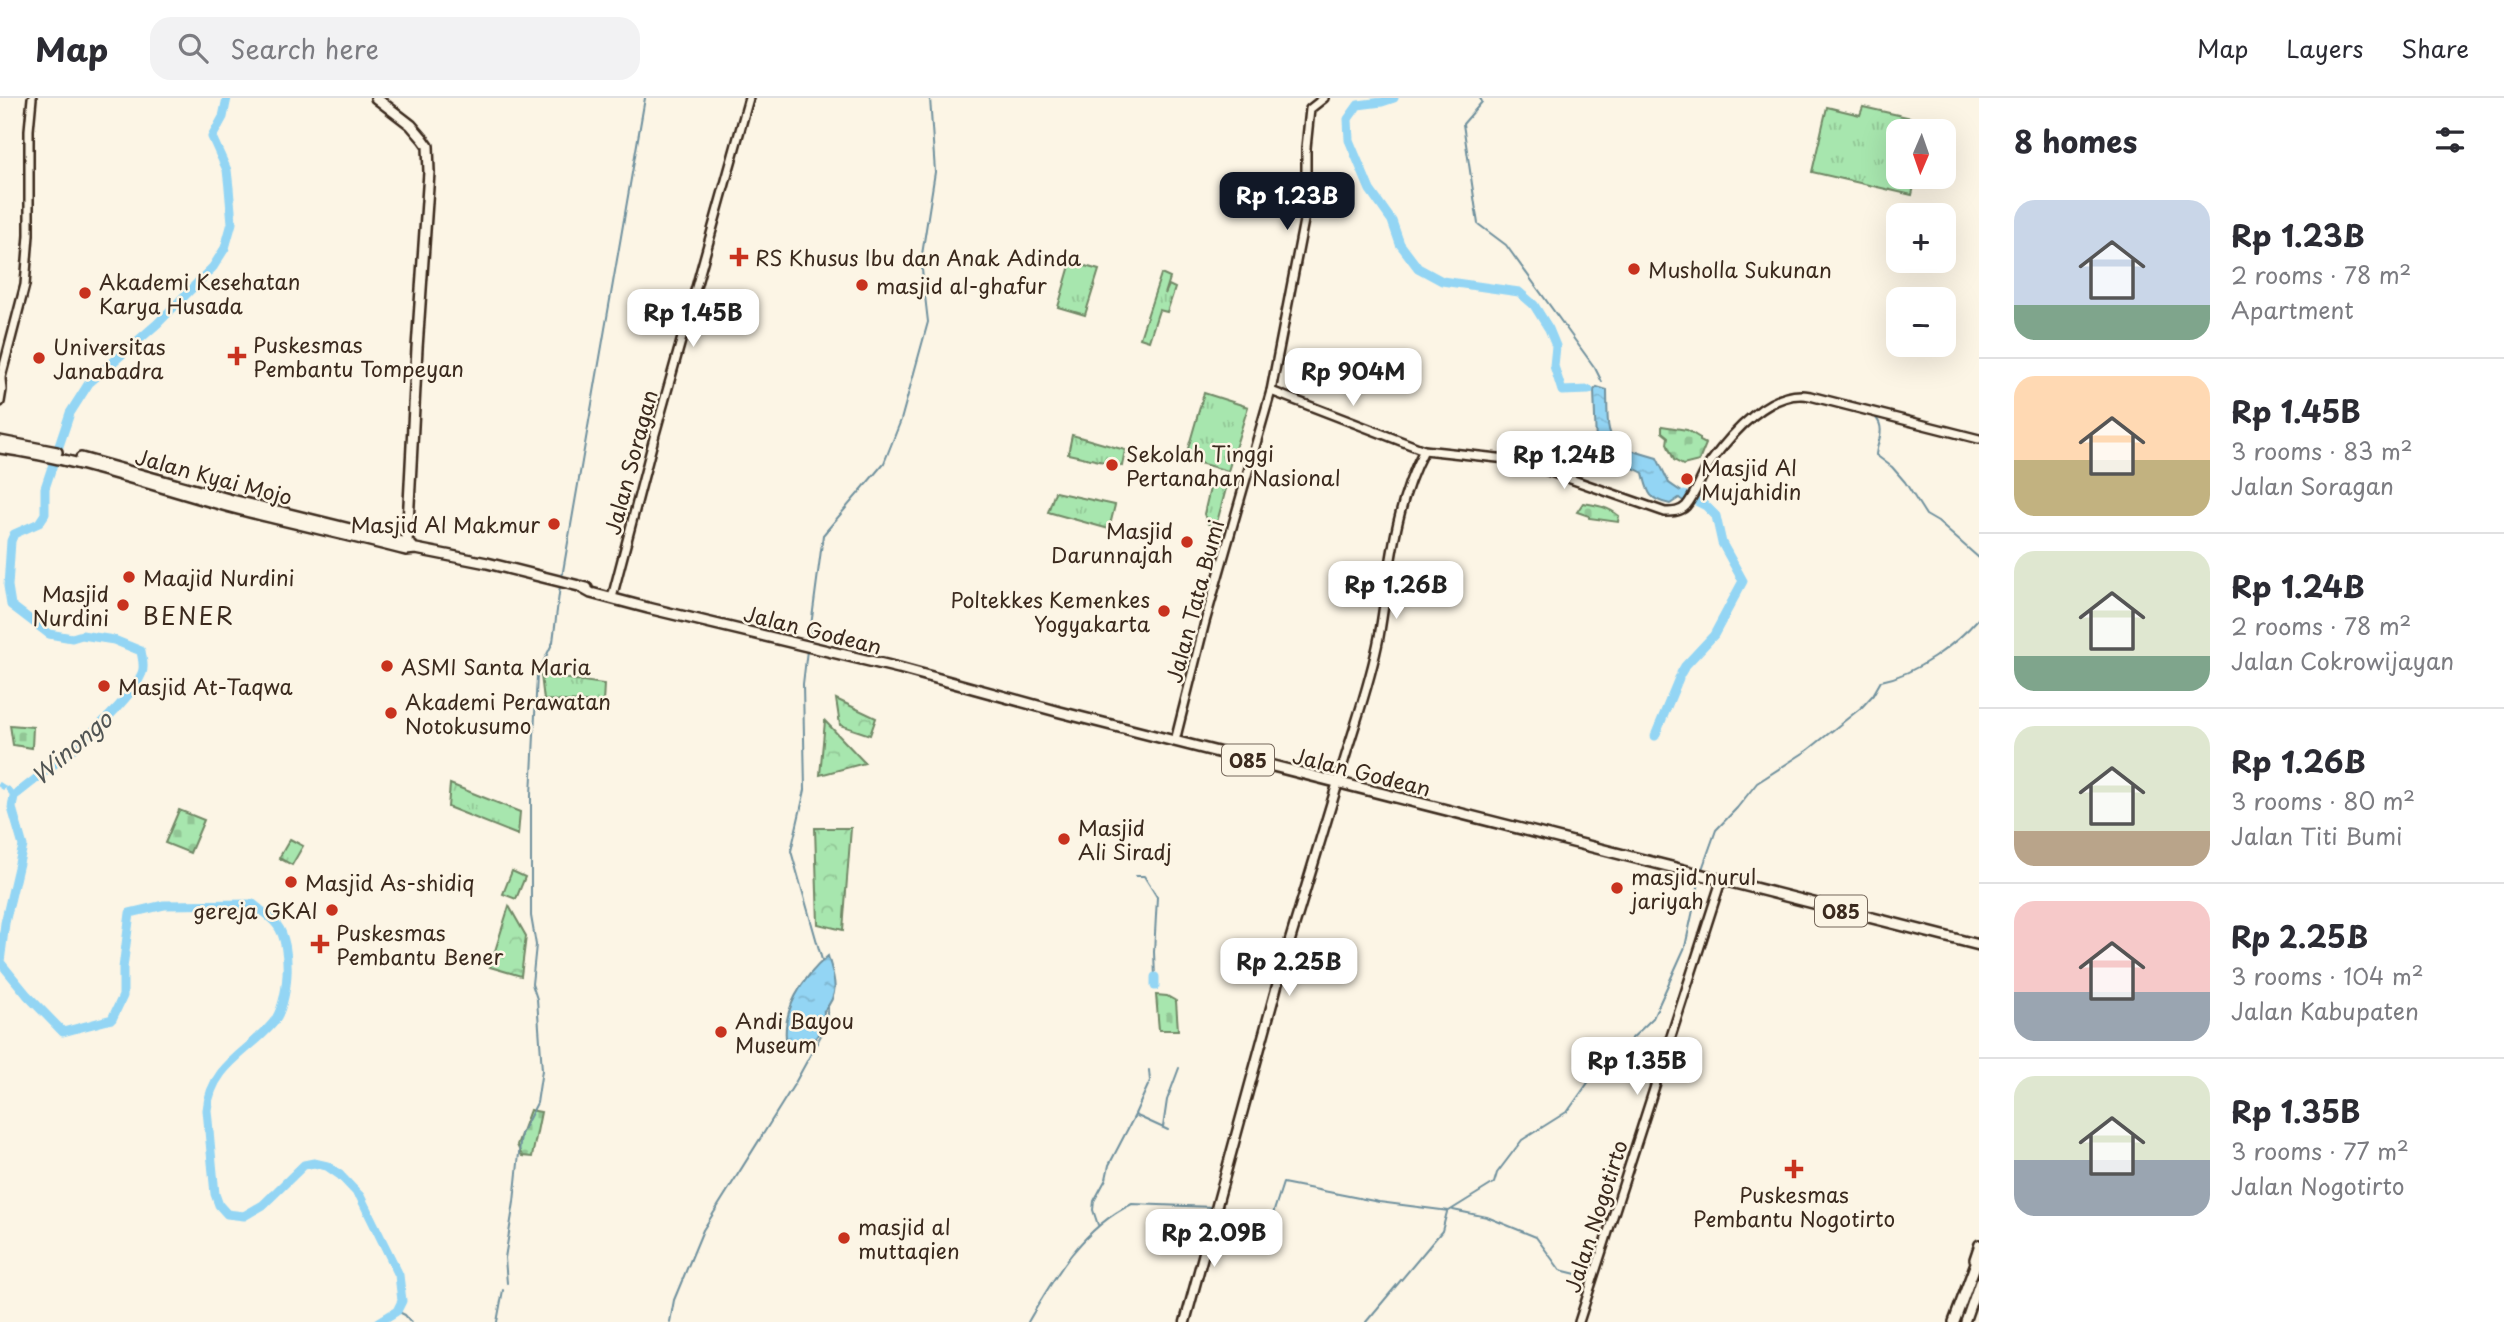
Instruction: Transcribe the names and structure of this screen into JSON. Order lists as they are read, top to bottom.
{
  "streets": {
    "main road": ["Jalan Kyai Mojo", "Jalan Godean", "085"],
    "street": ["Jalan Soragan", "Jalan Tata Bumi", "Jalan Nogotirto"]
  },
  "crossings": [
    ["Jalan Soragan", "Jalan Godean"],
    ["Jalan Kyai Mojo", "Jalan Godean"],
    ["Jalan Tata Bumi", "Jalan Godean"],
    ["Jalan Godean", "Jalan Nogotirto"]
  ],
  "districts": ["BENER"],
  "water": ["Winongo"],
  "places": {
    "health": [
      "RS Khusus Ibu dan Anak Adinda",
      "Puskesmas Pembantu Tompeyan",
      "Puskesmas Pembantu Bener",
      "Puskesmas Pembantu Nogotirto"
    ],
    "other": [
      "Musholla Sukunan",
      "masjid al-ghafur",
      "Akademi Kesehatan Karya Husada",
      "Universitas Janabadra",
      "Sekolah Tinggi Pertanahan Nasional",
      "Masjid Al Mujahidin",
      "Masjid Al Makmur",
      "Masjid Darunnajah",
      "Maajid Nurdini",
      "Masjid Nurdini",
      "Poltekkes Kemenkes Yogyakarta",
      "ASMI Santa Maria",
      "Masjid At-Taqwa",
      "Akademi Perawatan Notokusumo",
      "Masjid Ali Siradj",
      "Masjid As-shidiq",
      "masjid nurul jariyah",
      "gereja GKAI",
      "Andi Bayou Museum",
      "masjid al muttaqien"
    ]
  },
  "north": "bottom",
  "page": {
    "header": "Map",
    "search": "Search here",
    "nav": ["Map", "Layers", "Share"],
    "heading": "8 homes",
    "map_buttons": ["+", "−"],
    "price": [
      "Rp 1.23B",
      "Rp 1.45B",
      "Rp 904M",
      "Rp 1.24B",
      "Rp 1.26B",
      "Rp 2.25B",
      "Rp 1.35B",
      "Rp 2.09B"
    ],
    "list": [
      {
        "name": "Rp 1.23B",
        "note": "2 rooms · 78 m² · Apartment"
      },
      {
        "name": "Rp 1.45B",
        "note": "3 rooms · 83 m² · Jalan Soragan"
      },
      {
        "name": "Rp 1.24B",
        "note": "2 rooms · 78 m² · Jalan Cokrowijayan"
      },
      {
        "name": "Rp 1.26B",
        "note": "3 rooms · 80 m² · Jalan Titi Bumi"
      },
      {
        "name": "Rp 2.25B",
        "note": "3 rooms · 104 m² · Jalan Kabupaten"
      },
      {
        "name": "Rp 1.35B",
        "note": "3 rooms · 77 m² · Jalan Nogotirto"
      }
    ]
  }
}
